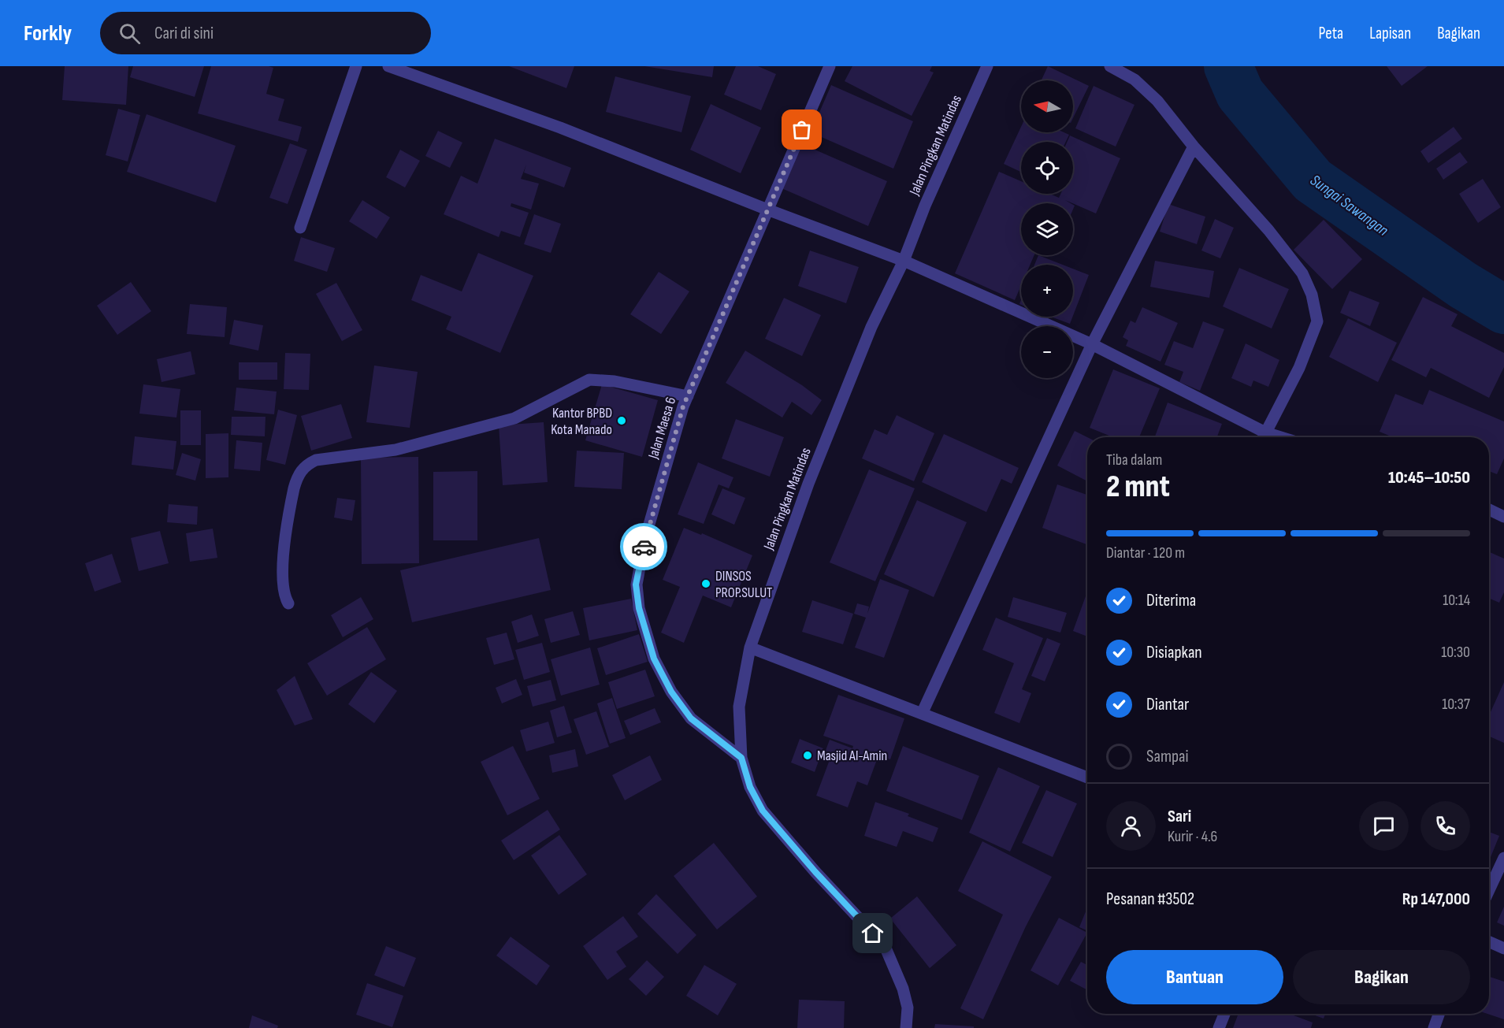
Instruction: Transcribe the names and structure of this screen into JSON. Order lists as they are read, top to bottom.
{
  "streets": {
    "street": ["Jalan Pingkan Matindas", "Jalan Maesa 6"]
  },
  "crossings": [
    ["Jalan Pingkan Matindas", "Jalan Maesa 6"]
  ],
  "water": ["Sungai Sawangan"],
  "places": ["Kantor BPBD Kota Manado", "DINSOS PROP.SULUT", "Masjid Al-Amin"],
  "north": "left",
  "page": {
    "header": "Forkly",
    "search": "Cari di sini",
    "nav": ["Peta", "Lapisan", "Bagikan"],
    "map_buttons": ["+", "−"],
    "heading": ["2 mnt", "Tiba dalam", "10:45–10:50"],
    "panel": [
      "Sari",
      "Kurir · 4.6",
      "Pesanan #3502",
      "Rp 147,000"
    ],
    "bar": "Diantar · 120 m",
    "list": [
      ["Diterima", "10:14"],
      ["Disiapkan", "10:30"],
      ["Diantar", "10:37"],
      "Sampai"
    ],
    "buttons": ["Bantuan", "Bagikan"]
  }
}
